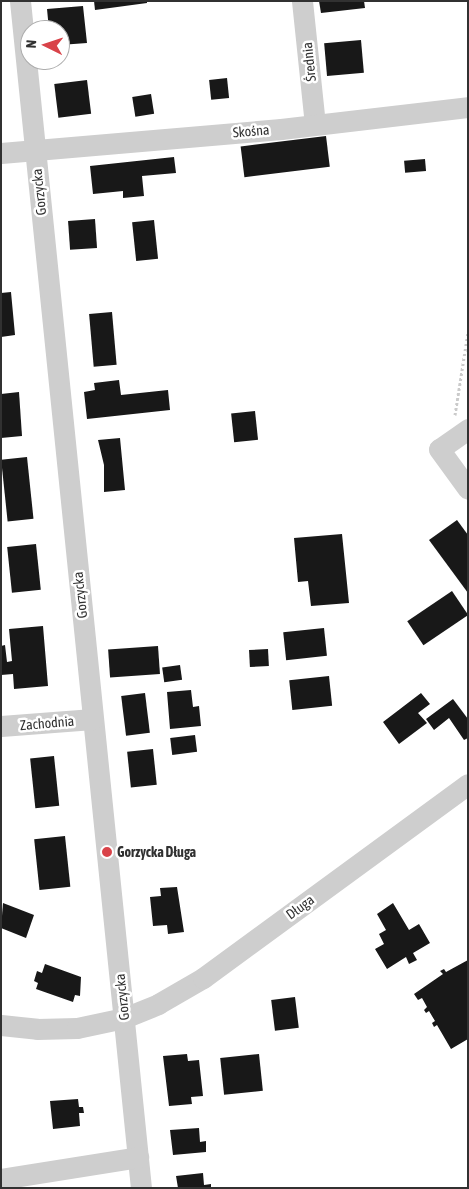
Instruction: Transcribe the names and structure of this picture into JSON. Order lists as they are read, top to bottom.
{
  "streets": {
    "street": [
      "Średnia",
      "Skośna",
      "Gorzycka",
      "Zachodnia",
      "Długa"
    ]
  },
  "crossings": [
    ["Średnia", "Skośna"],
    ["Skośna", "Gorzycka"],
    ["Gorzycka", "Zachodnia"],
    ["Gorzycka", "Długa"]
  ],
  "places": ["Gorzycka Długa"],
  "north": "left"
}
